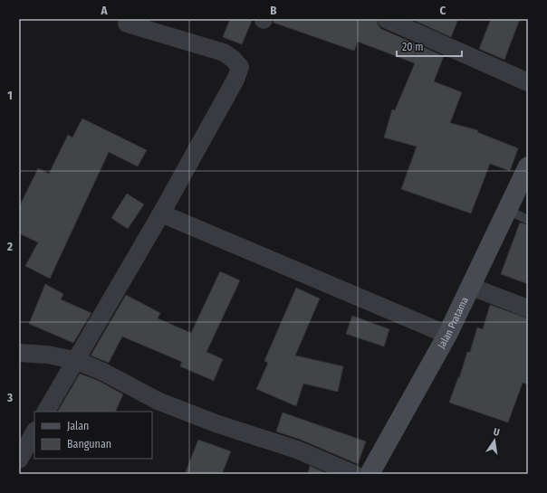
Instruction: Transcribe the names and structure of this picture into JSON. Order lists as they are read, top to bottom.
{
  "streets": {
    "street": ["Jalan Pratama"]
  },
  "legend": ["Jalan", "Bangunan"],
  "scale_bar": "20 m",
  "north": "top",
  "grid": {
    "columns": ["A", "B", "C"],
    "rows": ["1", "2", "3"]
  }
}
